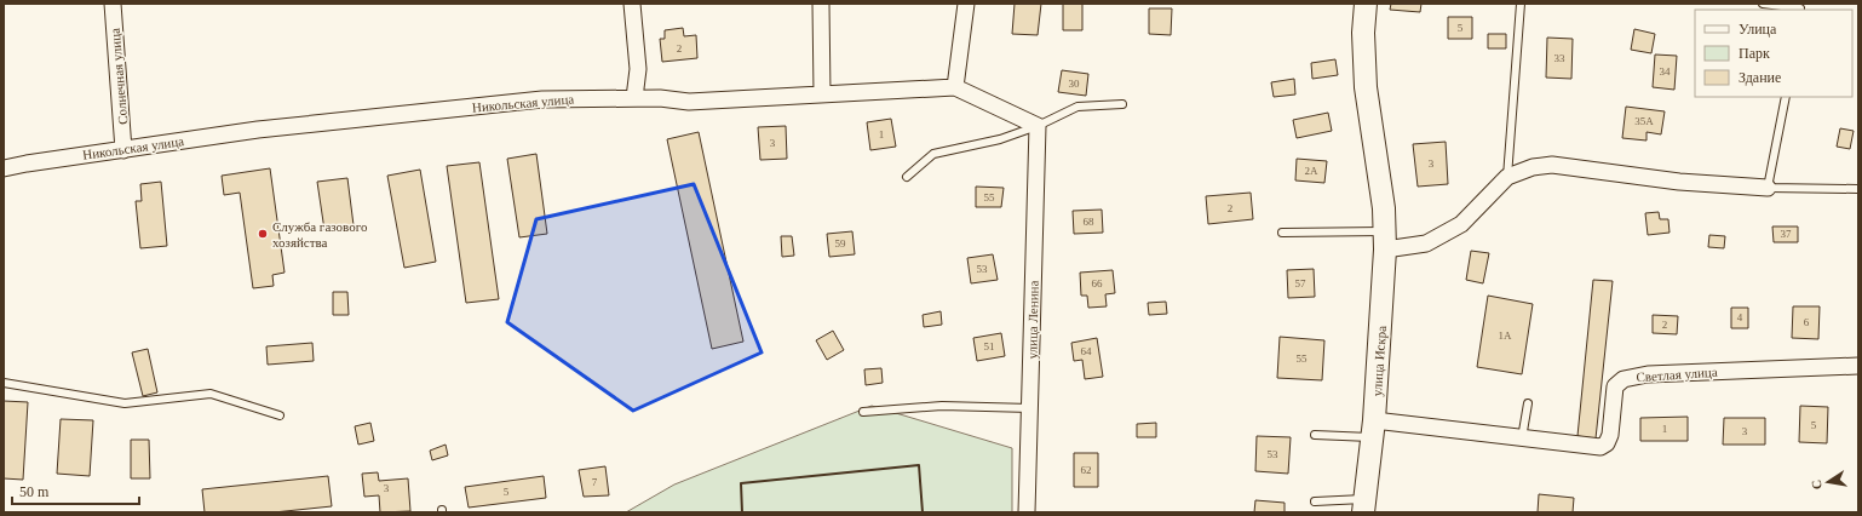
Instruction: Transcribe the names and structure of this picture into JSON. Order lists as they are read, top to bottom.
{
  "streets": {
    "street": [
      "Солнечная улица",
      "Никольская улица",
      "улица Ленина",
      "улица Искра",
      "Светлая улица"
    ]
  },
  "crossings": [
    ["Солнечная улица", "Никольская улица"],
    ["Никольская улица", "улица Ленина"],
    ["улица Искра", "Светлая улица"]
  ],
  "places": ["Служба газового хозяйства"],
  "house_numbers": [
    "5",
    "2",
    "33",
    "34",
    "30",
    "35А",
    "1",
    "3",
    "3",
    "2А",
    "55",
    "2",
    "68",
    "37",
    "59",
    "53",
    "66",
    "57",
    "4",
    "6",
    "2",
    "1А",
    "51",
    "64",
    "55",
    "5",
    "1",
    "3",
    "53",
    "62",
    "7",
    "3",
    "5"
  ],
  "legend": ["Улица", "Парк", "Здание"],
  "scale_bar": "50 m",
  "north": "left"
}
